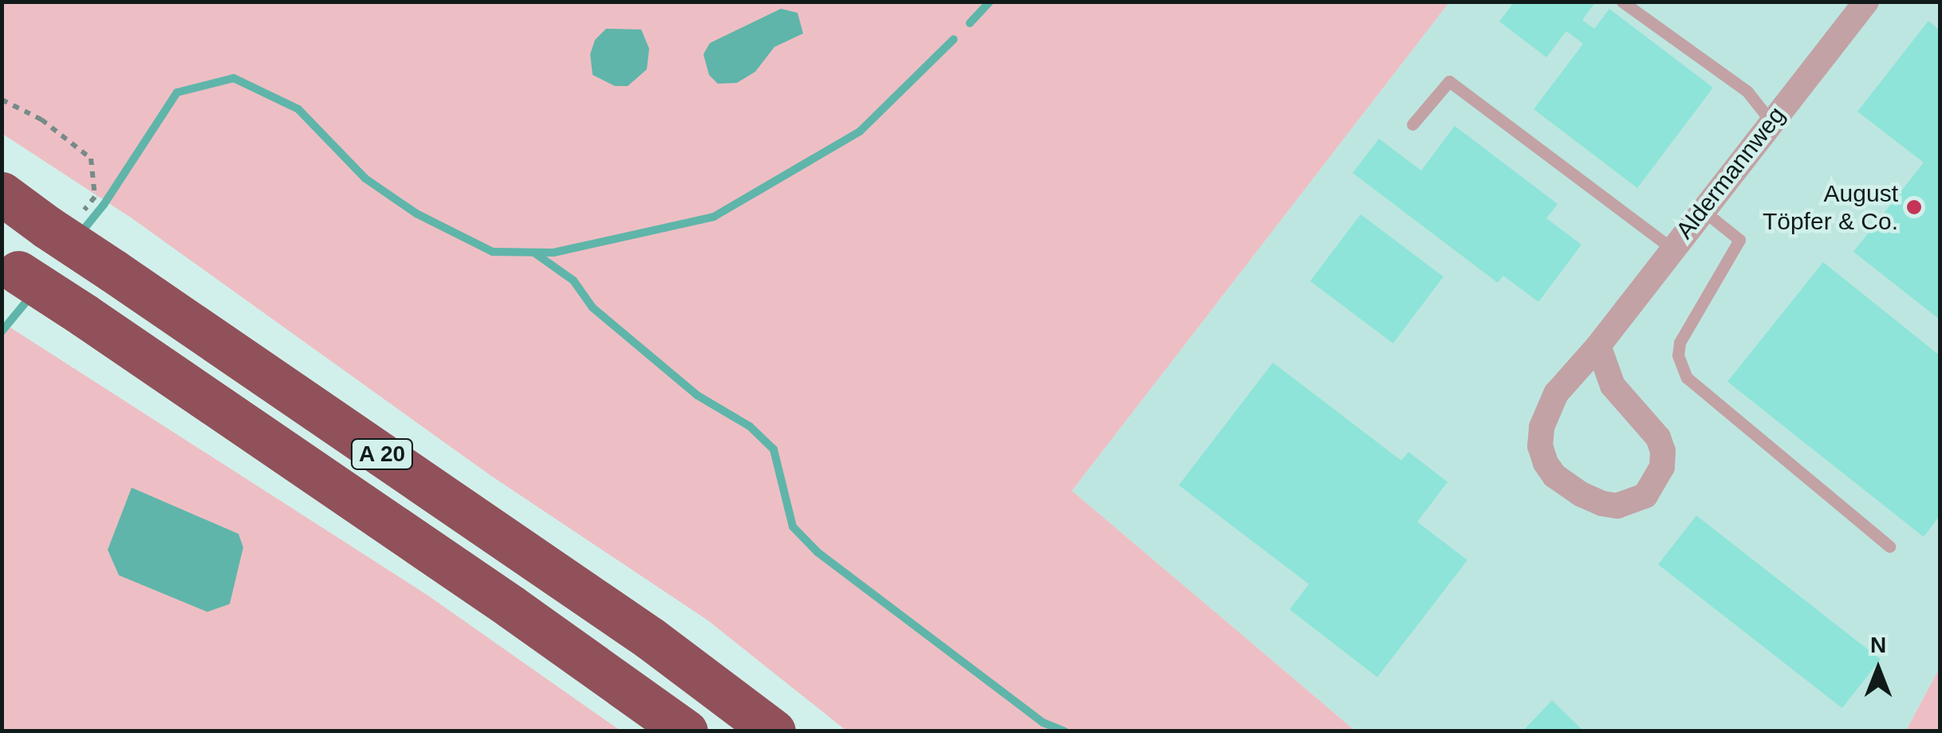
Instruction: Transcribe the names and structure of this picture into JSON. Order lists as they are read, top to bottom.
{
  "streets": {
    "highway": ["A 20"],
    "street": ["Aldermannweg"]
  },
  "places": ["August Töpfer & Co."],
  "north": "top"
}
